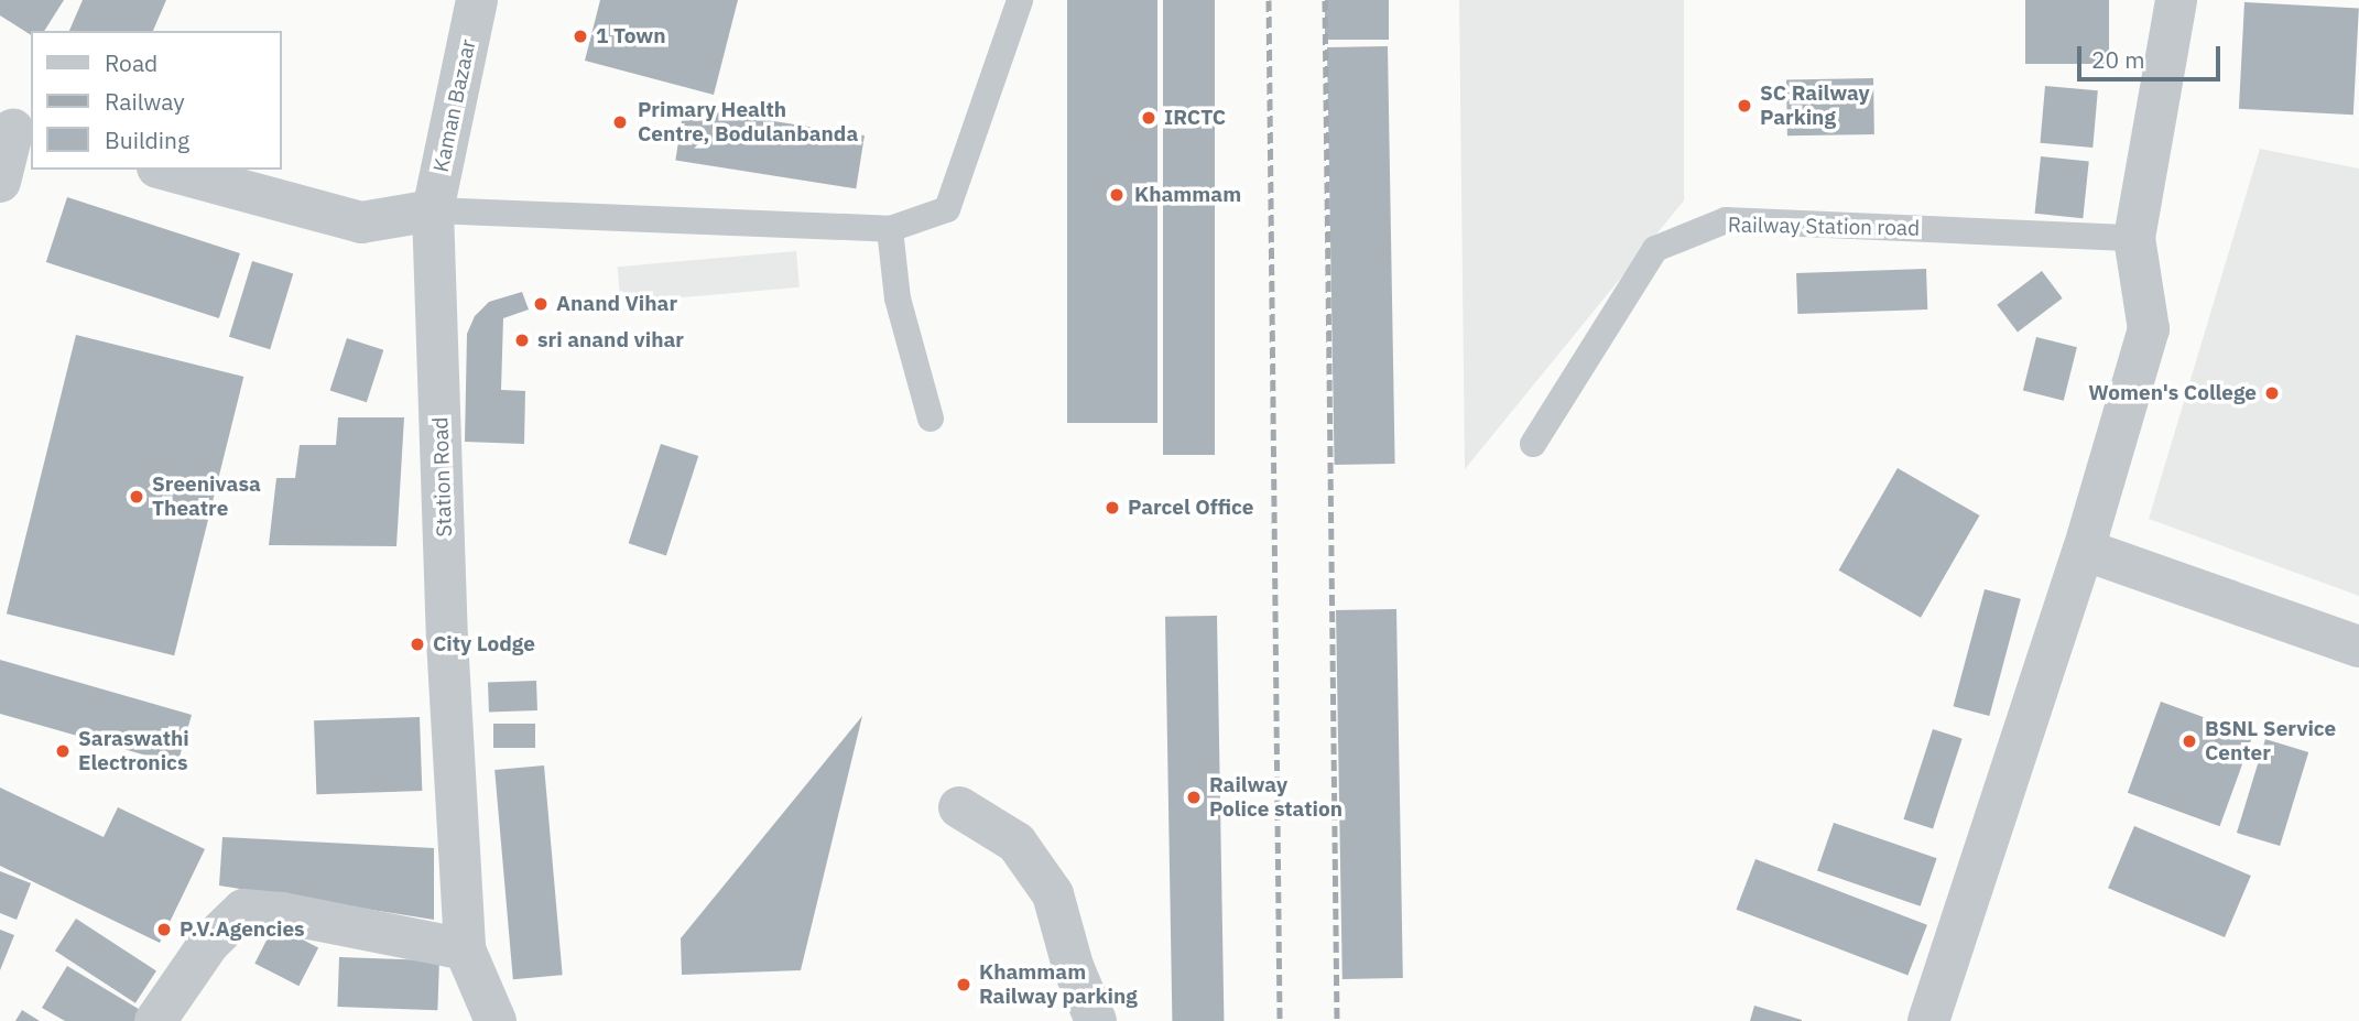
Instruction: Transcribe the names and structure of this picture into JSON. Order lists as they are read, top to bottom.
{
  "streets": {
    "street": ["Kaman Bazaar", "Station Road"],
    "lane": ["Railway Station road"]
  },
  "crossings": [
    ["Kaman Bazaar", "Station Road"]
  ],
  "places": [
    "1 Town",
    "SC Railway Parking",
    "IRCTC",
    "Primary Health Centre, Bodulanbanda",
    "Khammam",
    "Anand Vihar",
    "sri anand vihar",
    "Women's College",
    "Sreenivasa Theatre",
    "Parcel Office",
    "City Lodge",
    "BSNL Service Center",
    "Saraswathi Electronics",
    "Railway Police station",
    "P.V.Agencies",
    "Khammam Railway parking"
  ],
  "legend": ["Road", "Railway", "Building"],
  "scale_bar": "20 m"
}
